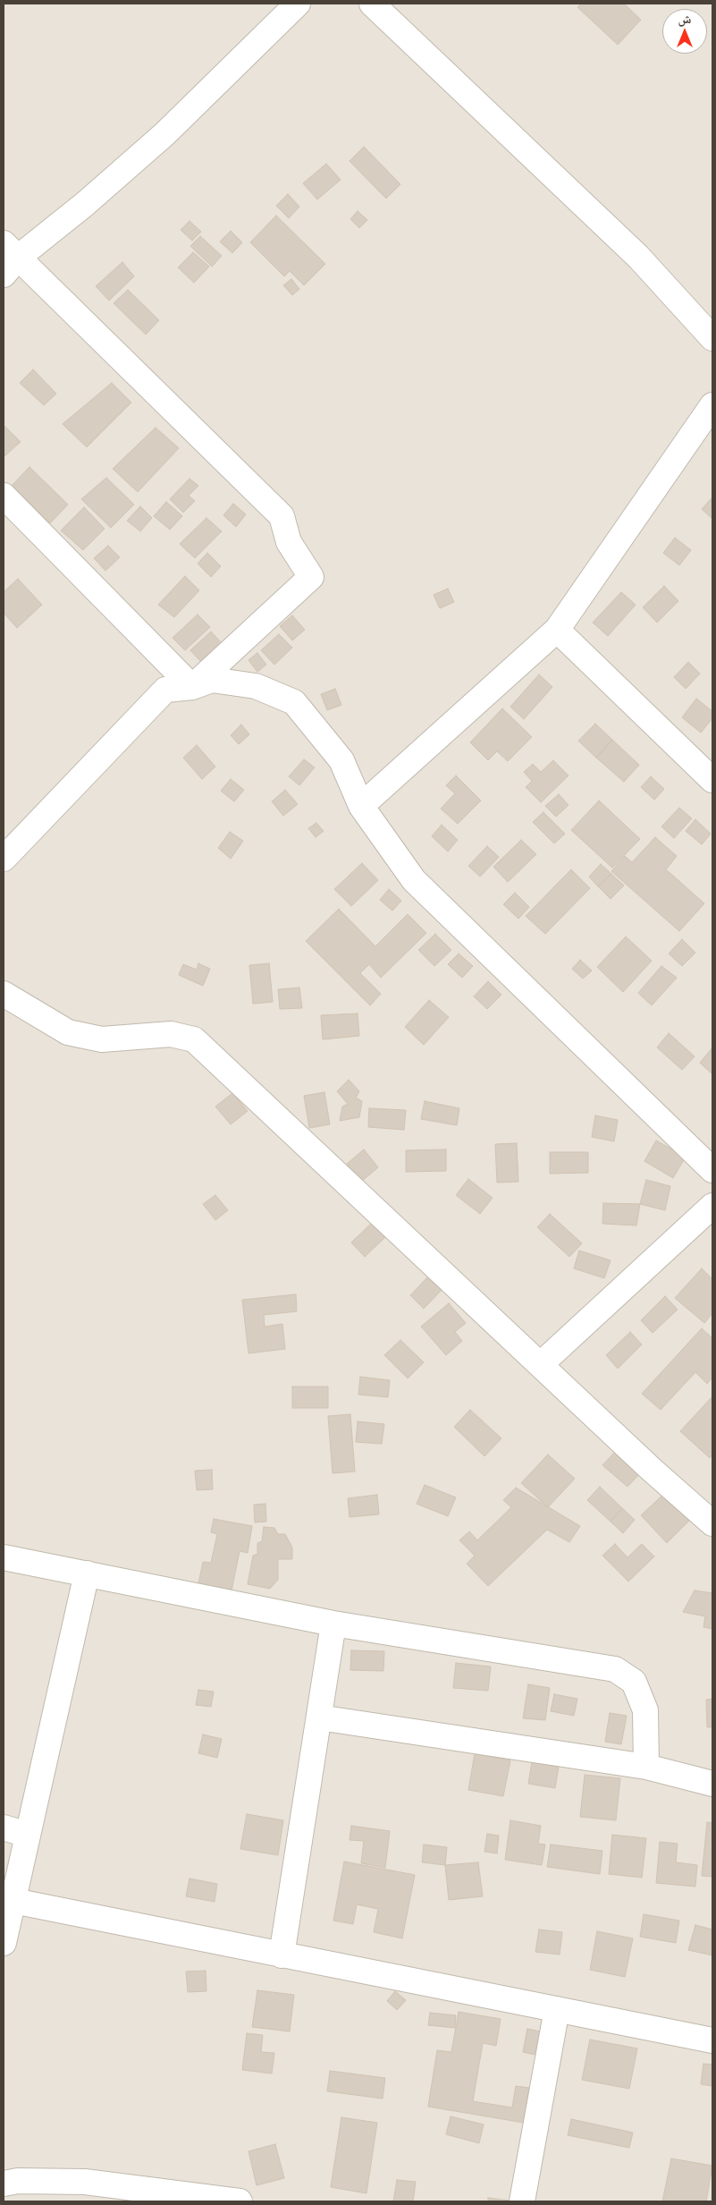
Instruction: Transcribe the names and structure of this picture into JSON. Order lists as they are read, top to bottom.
{
  "north": "top"
}
